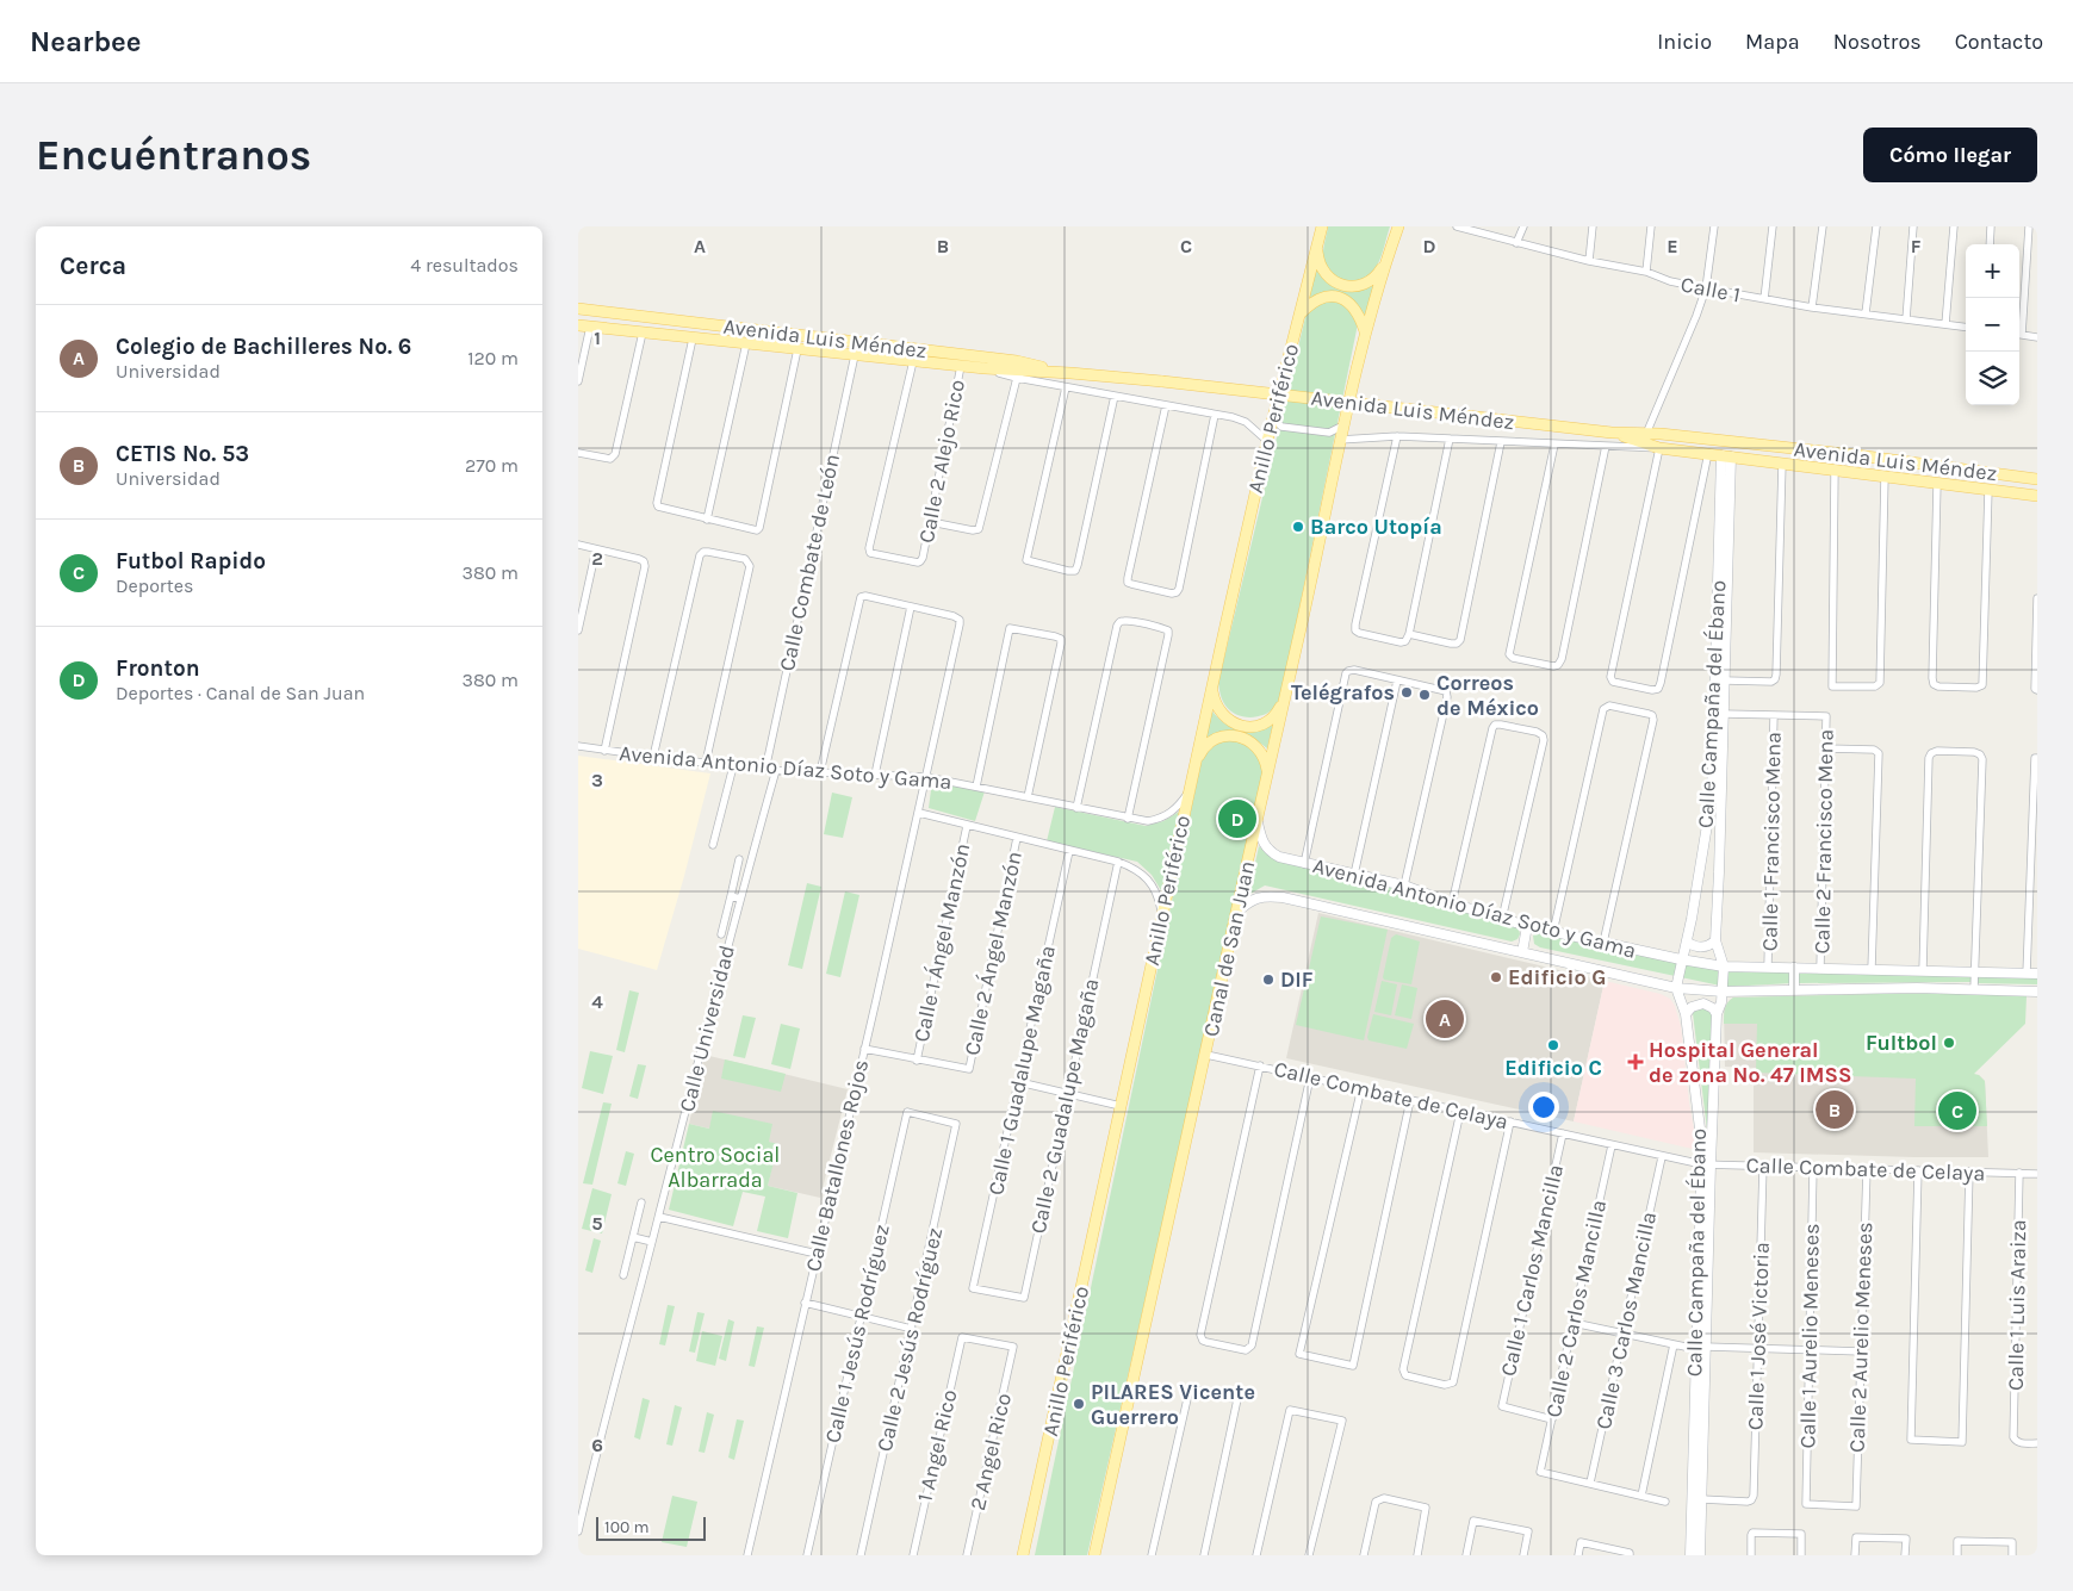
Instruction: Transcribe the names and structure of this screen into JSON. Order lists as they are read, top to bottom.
{
  "streets": {
    "main road": ["Avenida Luis Méndez", "Anillo Periférico", "Canal de San Juan"],
    "street": [
      "Calle 1",
      "Calle 2 Alejo Rico",
      "Calle Combate de León",
      "Calle Campaña del Ébano",
      "Avenida Antonio Díaz Soto y Gama",
      "Calle 1 Francisco Mena",
      "Calle 2 Francisco Mena",
      "Calle 1 Ángel Manzón",
      "Calle 2 Ángel Manzón",
      "Calle Universidad",
      "Calle 1 Guadalupe Magaña",
      "Calle Combate de Celaya",
      "Calle 2 Guadalupe Magaña",
      "Calle Batallones Rojos",
      "Calle 1 Carlos Mancilla",
      "Calle 1 Luis Araiza",
      "Calle 2 Carlos Mancilla",
      "Calle 3 Carlos Mancilla",
      "Calle 1 Jesús Rodríguez",
      "Calle 1 José Victoria",
      "Calle 1 Aurelio Meneses",
      "Calle 2 Aurelio Meneses",
      "Calle 2 Jesús Rodríguez",
      "1 Angel Rico",
      "2 Angel Rico"
    ]
  },
  "crossings": [
    ["Avenida Luis Méndez", "Anillo Periférico"],
    ["Avenida Luis Méndez", "Calle 2 Alejo Rico"],
    ["Avenida Luis Méndez", "Calle Combate de León"],
    ["Avenida Luis Méndez", "Calle Campaña del Ébano"],
    ["Anillo Periférico", "Avenida Antonio Díaz Soto y Gama"],
    ["Calle Combate de León", "Avenida Antonio Díaz Soto y Gama"],
    ["Calle Campaña del Ébano", "Avenida Antonio Díaz Soto y Gama"],
    ["Calle Campaña del Ébano", "Calle Combate de Celaya"],
    ["Calle Campaña del Ébano", "Calle 1 José Victoria"],
    ["Avenida Antonio Díaz Soto y Gama", "Calle 1 Francisco Mena"],
    ["Avenida Antonio Díaz Soto y Gama", "Calle 2 Francisco Mena"],
    ["Avenida Antonio Díaz Soto y Gama", "Canal de San Juan"],
    ["Avenida Antonio Díaz Soto y Gama", "Calle Universidad"],
    ["Avenida Antonio Díaz Soto y Gama", "Calle Batallones Rojos"],
    ["Calle 1 Francisco Mena", "Calle 2 Francisco Mena"],
    ["Calle 1 Ángel Manzón", "Calle 2 Ángel Manzón"],
    ["Canal de San Juan", "Calle Combate de Celaya"],
    ["Calle 1 Guadalupe Magaña", "Calle 2 Guadalupe Magaña"],
    ["Calle Combate de Celaya", "Calle 1 Carlos Mancilla"],
    ["Calle Combate de Celaya", "Calle 1 Luis Araiza"],
    ["Calle Combate de Celaya", "Calle 2 Carlos Mancilla"],
    ["Calle Combate de Celaya", "Calle 3 Carlos Mancilla"],
    ["Calle Combate de Celaya", "Calle 1 José Victoria"],
    ["Calle Combate de Celaya", "Calle 1 Aurelio Meneses"],
    ["Calle Combate de Celaya", "Calle 2 Aurelio Meneses"],
    ["Calle 1 Carlos Mancilla", "Calle 2 Carlos Mancilla"],
    ["Calle 2 Carlos Mancilla", "Calle 3 Carlos Mancilla"],
    ["Calle 1 Jesús Rodríguez", "Calle 2 Jesús Rodríguez"],
    ["Calle 1 Aurelio Meneses", "Calle 2 Aurelio Meneses"],
    ["1 Angel Rico", "2 Angel Rico"]
  ],
  "parks": ["Centro Social Albarrada"],
  "places": {
    "other": [
      "Barco Utopía",
      "Telégrafos",
      "Correos de México",
      "Edificio G",
      "DIF",
      "Fultbol",
      "Edificio C",
      "PILARES Vicente Guerrero"
    ],
    "health": ["Hospital General de zona No. 47 IMSS"]
  },
  "scale_bar": "100 m",
  "page": {
    "header": "Nearbee",
    "nav": [
      "Inicio",
      "Mapa",
      "Nosotros",
      "Contacto"
    ],
    "buttons": "Cómo llegar",
    "title": "Encuéntranos",
    "heading": ["Cerca", "4 resultados"],
    "map_buttons": ["+", "−"],
    "list": [
      {
        "mark": "A",
        "name": "Colegio de Bachilleres No. 6",
        "note": "Universidad",
        "value": "120 m"
      },
      {
        "mark": "B",
        "name": "CETIS No. 53",
        "note": "Universidad",
        "value": "270 m"
      },
      {
        "mark": "C",
        "name": "Futbol Rapido",
        "note": "Deportes",
        "value": "380 m"
      },
      {
        "mark": "D",
        "name": "Fronton",
        "note": "Deportes · Canal de San Juan",
        "value": "380 m"
      }
    ],
    "pins": [
      "D",
      "A",
      "B",
      "C"
    ],
    "scale": "100 m"
  },
  "grid": {
    "columns": [
      "A",
      "B",
      "C",
      "D",
      "E",
      "F"
    ],
    "rows": [
      "1",
      "2",
      "3",
      "4",
      "5",
      "6"
    ]
  }
}
